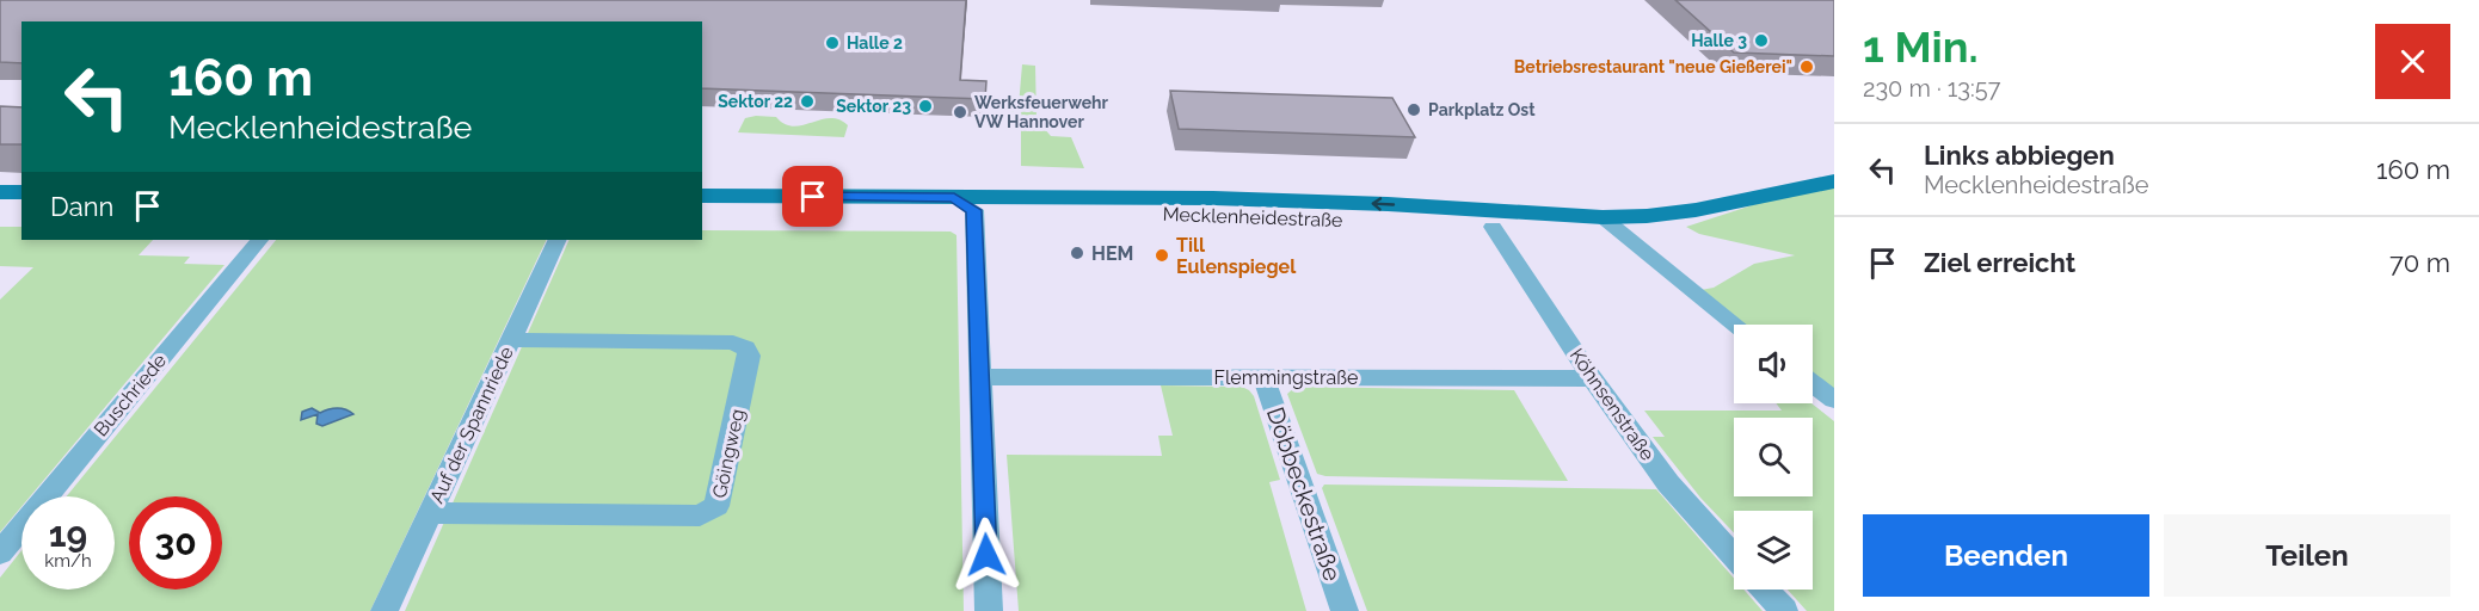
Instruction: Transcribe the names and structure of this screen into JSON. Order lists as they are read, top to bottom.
{
  "streets": {
    "main road": ["Mecklenheidestraße"],
    "street": [
      "Flemmingstraße",
      "Buschriede",
      "Köhnsenstraße",
      "Auf der Spannriede",
      "Göingweg",
      "Döbbeckestraße"
    ]
  },
  "crossings": [
    ["Mecklenheidestraße", "Köhnsenstraße"],
    ["Flemmingstraße", "Köhnsenstraße"],
    ["Flemmingstraße", "Döbbeckestraße"],
    ["Auf der Spannriede", "Göingweg"]
  ],
  "places": [
    "Halle 3",
    "Halle 2",
    "Betriebsrestaurant \"neue Gießerei\"",
    "Sektor 22",
    "Sektor 23",
    "Parkplatz Ost",
    "Werksfeuerwehr VW Hannover",
    "HEM",
    "Till Eulenspiegel"
  ],
  "page": {
    "heading": ["1 Min.", "230 m · 13:57"],
    "turn": ["160 m", "Mecklenheidestraße"],
    "list": [
      {
        "name": "Links abbiegen",
        "note": "Mecklenheidestraße",
        "value": "160 m"
      },
      {
        "name": "Ziel erreicht",
        "value": "70 m"
      }
    ],
    "then": "Dann",
    "speed": "19 km/h",
    "limit": "30",
    "buttons": ["Beenden", "Teilen"]
  }
}
